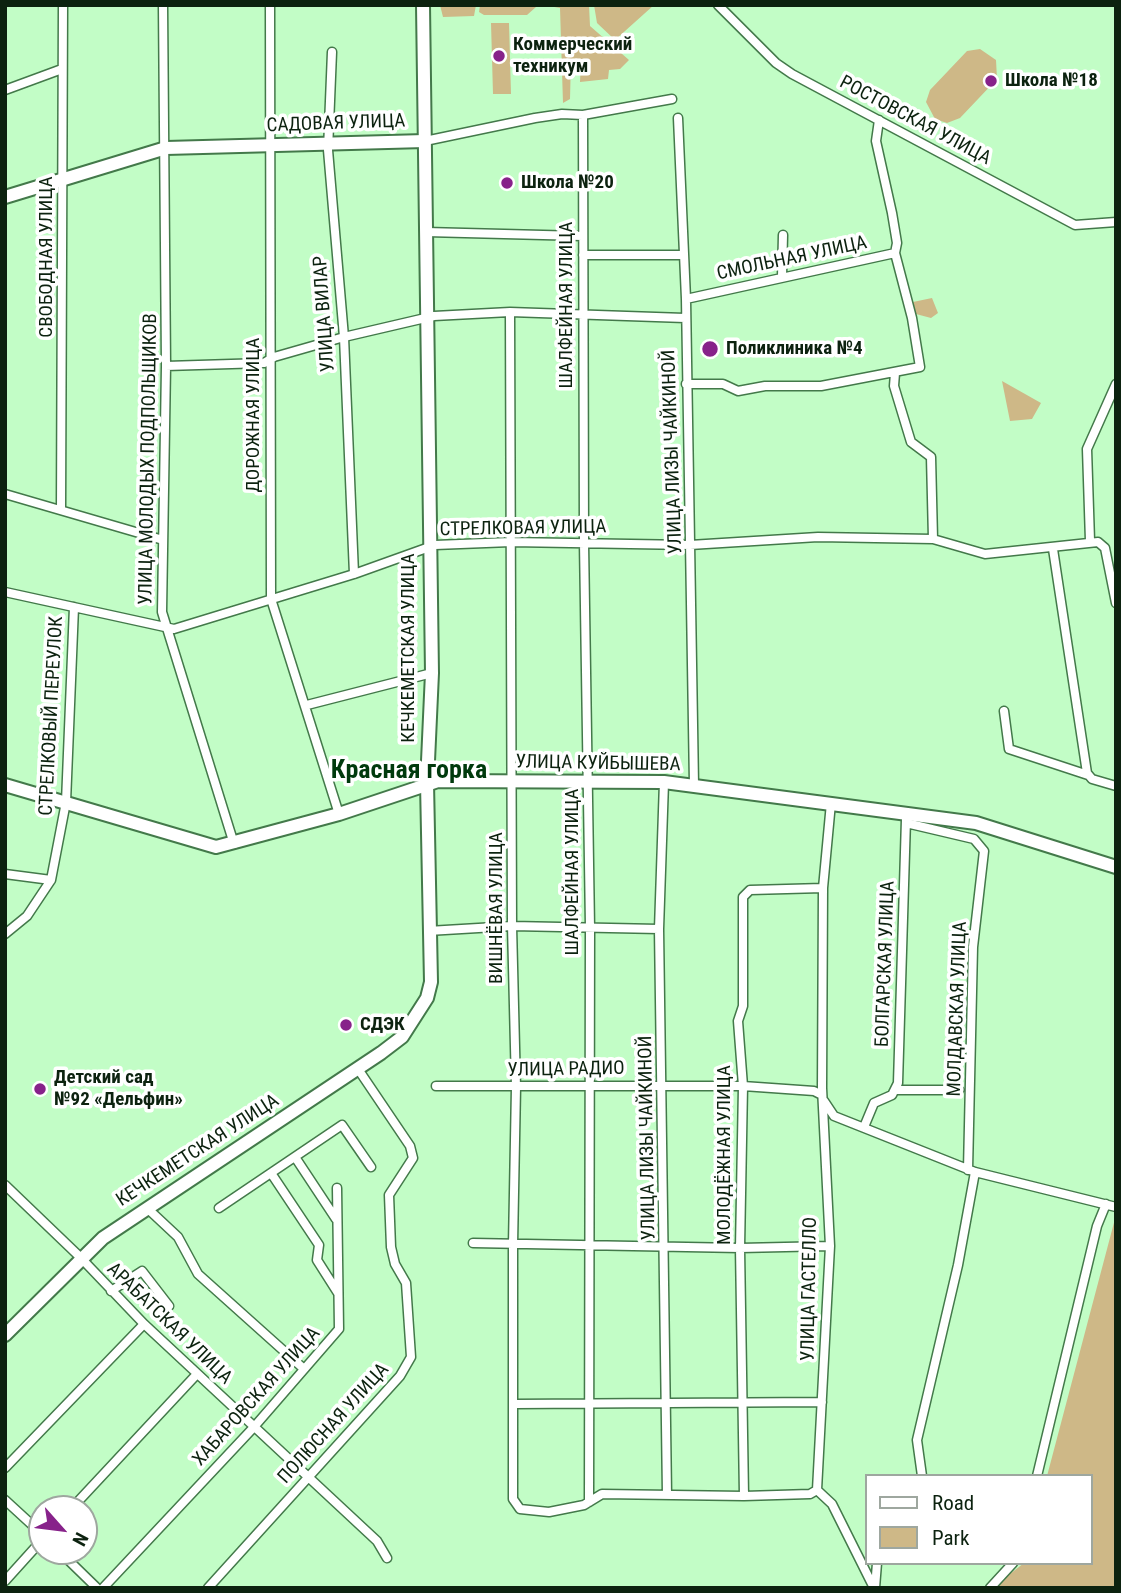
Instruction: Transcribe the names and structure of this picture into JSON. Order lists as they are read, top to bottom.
{
  "streets": {
    "main road": ["САДОВАЯ УЛИЦА", "КЕЧКЕМЕТСКАЯ УЛИЦА", "УЛИЦА КУЙБЫШЕВА"],
    "street": [
      "РОСТОВСКАЯ УЛИЦА",
      "СВОБОДНАЯ УЛИЦА",
      "СМОЛЬНАЯ УЛИЦА",
      "ШАЛФЕЙНАЯ УЛИЦА",
      "УЛИЦА ВИЛАР",
      "ДОРОЖНАЯ УЛИЦА",
      "УЛИЦА ЛИЗЫ ЧАЙКИНОЙ",
      "УЛИЦА МОЛОДЫХ ПОДПОЛЬЩИКОВ",
      "СТРЕЛКОВАЯ УЛИЦА",
      "СТРЕЛКОВЫЙ ПЕРЕУЛОК",
      "ВИШНЁВАЯ УЛИЦА",
      "БОЛГАРСКАЯ УЛИЦА",
      "МОЛДАВСКАЯ УЛИЦА",
      "УЛИЦА РАДИО",
      "МОЛОДЁЖНАЯ УЛИЦА",
      "УЛИЦА ГАСТЕЛЛО",
      "АРАБАТСКАЯ УЛИЦА",
      "ХАБАРОВСКАЯ УЛИЦА",
      "ПОЛЮСНАЯ УЛИЦА"
    ]
  },
  "crossings": [
    ["РОСТОВСКАЯ УЛИЦА", "СМОЛЬНАЯ УЛИЦА"],
    ["САДОВАЯ УЛИЦА", "СВОБОДНАЯ УЛИЦА"],
    ["САДОВАЯ УЛИЦА", "ШАЛФЕЙНАЯ УЛИЦА"],
    ["САДОВАЯ УЛИЦА", "УЛИЦА ВИЛАР"],
    ["САДОВАЯ УЛИЦА", "ДОРОЖНАЯ УЛИЦА"],
    ["САДОВАЯ УЛИЦА", "УЛИЦА МОЛОДЫХ ПОДПОЛЬЩИКОВ"],
    ["САДОВАЯ УЛИЦА", "КЕЧКЕМЕТСКАЯ УЛИЦА"],
    ["СМОЛЬНАЯ УЛИЦА", "УЛИЦА ЛИЗЫ ЧАЙКИНОЙ"],
    ["ШАЛФЕЙНАЯ УЛИЦА", "СТРЕЛКОВАЯ УЛИЦА"],
    ["ШАЛФЕЙНАЯ УЛИЦА", "УЛИЦА КУЙБЫШЕВА"],
    ["ШАЛФЕЙНАЯ УЛИЦА", "ВИШНЁВАЯ УЛИЦА"],
    ["ШАЛФЕЙНАЯ УЛИЦА", "УЛИЦА РАДИО"],
    ["УЛИЦА ВИЛАР", "СТРЕЛКОВАЯ УЛИЦА"],
    ["ДОРОЖНАЯ УЛИЦА", "СТРЕЛКОВАЯ УЛИЦА"],
    ["ДОРОЖНАЯ УЛИЦА", "УЛИЦА КУЙБЫШЕВА"],
    ["УЛИЦА ЛИЗЫ ЧАЙКИНОЙ", "СТРЕЛКОВАЯ УЛИЦА"],
    ["УЛИЦА ЛИЗЫ ЧАЙКИНОЙ", "УЛИЦА КУЙБЫШЕВА"],
    ["УЛИЦА ЛИЗЫ ЧАЙКИНОЙ", "УЛИЦА РАДИО"],
    ["УЛИЦА МОЛОДЫХ ПОДПОЛЬЩИКОВ", "СТРЕЛКОВАЯ УЛИЦА"],
    ["УЛИЦА МОЛОДЫХ ПОДПОЛЬЩИКОВ", "УЛИЦА КУЙБЫШЕВА"],
    ["СТРЕЛКОВАЯ УЛИЦА", "КЕЧКЕМЕТСКАЯ УЛИЦА"],
    ["СТРЕЛКОВАЯ УЛИЦА", "СТРЕЛКОВЫЙ ПЕРЕУЛОК"],
    ["СТРЕЛКОВАЯ УЛИЦА", "ВИШНЁВАЯ УЛИЦА"],
    ["КЕЧКЕМЕТСКАЯ УЛИЦА", "УЛИЦА КУЙБЫШЕВА"],
    ["КЕЧКЕМЕТСКАЯ УЛИЦА", "АРАБАТСКАЯ УЛИЦА"],
    ["КЕЧКЕМЕТСКАЯ УЛИЦА", "ПОЛЮСНАЯ УЛИЦА"],
    ["СТРЕЛКОВЫЙ ПЕРЕУЛОК", "УЛИЦА КУЙБЫШЕВА"],
    ["УЛИЦА КУЙБЫШЕВА", "ВИШНЁВАЯ УЛИЦА"],
    ["УЛИЦА КУЙБЫШЕВА", "БОЛГАРСКАЯ УЛИЦА"],
    ["УЛИЦА КУЙБЫШЕВА", "МОЛДАВСКАЯ УЛИЦА"],
    ["УЛИЦА КУЙБЫШЕВА", "УЛИЦА ГАСТЕЛЛО"],
    ["ВИШНЁВАЯ УЛИЦА", "УЛИЦА РАДИО"],
    ["БОЛГАРСКАЯ УЛИЦА", "МОЛДАВСКАЯ УЛИЦА"],
    ["УЛИЦА РАДИО", "МОЛОДЁЖНАЯ УЛИЦА"],
    ["УЛИЦА РАДИО", "УЛИЦА ГАСТЕЛЛО"],
    ["МОЛОДЁЖНАЯ УЛИЦА", "УЛИЦА ГАСТЕЛЛО"],
    ["АРАБАТСКАЯ УЛИЦА", "ХАБАРОВСКАЯ УЛИЦА"],
    ["АРАБАТСКАЯ УЛИЦА", "ПОЛЮСНАЯ УЛИЦА"]
  ],
  "districts": ["Красная горка"],
  "places": [
    "Коммерческий техникум",
    "Школа №18",
    "Школа №20",
    "Поликлиника №4",
    "СДЭК",
    "Детский сад №92 «Дельфин»"
  ],
  "legend": ["Road", "Park"],
  "north": "bottom right"
}
